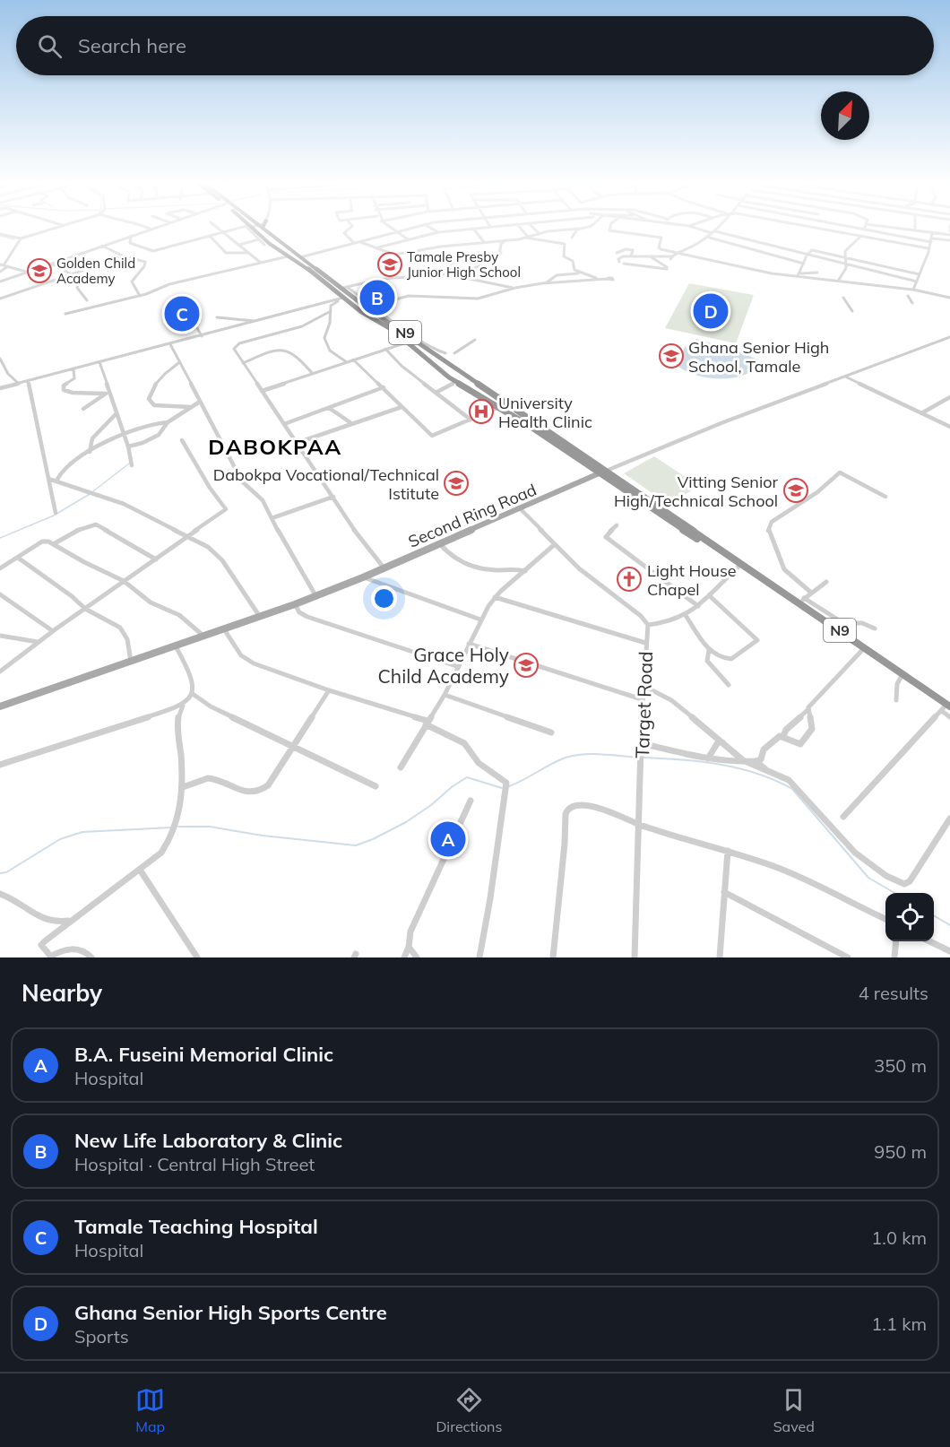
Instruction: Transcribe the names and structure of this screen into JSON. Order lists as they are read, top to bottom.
{
  "streets": {
    "highway": ["N9"],
    "main road": ["Second Ring Road"],
    "street": ["Target Road"]
  },
  "crossings": [
    ["N9", "Second Ring Road"]
  ],
  "districts": ["DABOKPAA"],
  "places": {
    "school or university": [
      "Tamale Presby Junior High School",
      "Golden Child Academy",
      "Ghana Senior High School, Tamale",
      "Dabokpa Vocational/Technical Istitute",
      "Vitting Senior High/Technical School",
      "Grace Holy Child Academy"
    ],
    "hospital": ["University Health Clinic"],
    "church": ["Light House Chapel"]
  },
  "north": "top right",
  "page": {
    "search": "Search here",
    "pins": [
      "B",
      "D",
      "C",
      "A"
    ],
    "heading": ["Nearby", "4 results"],
    "list": [
      {
        "mark": "A",
        "name": "B.A. Fuseini Memorial Clinic",
        "note": "Hospital",
        "value": "350 m"
      },
      {
        "mark": "B",
        "name": "New Life Laboratory & Clinic",
        "note": "Hospital · Central High Street",
        "value": "950 m"
      },
      {
        "mark": "C",
        "name": "Tamale Teaching Hospital",
        "note": "Hospital",
        "value": "1.0 km"
      },
      {
        "mark": "D",
        "name": "Ghana Senior High Sports Centre",
        "note": "Sports",
        "value": "1.1 km"
      }
    ],
    "nav": ["Map", "Directions", "Saved"]
  }
}
